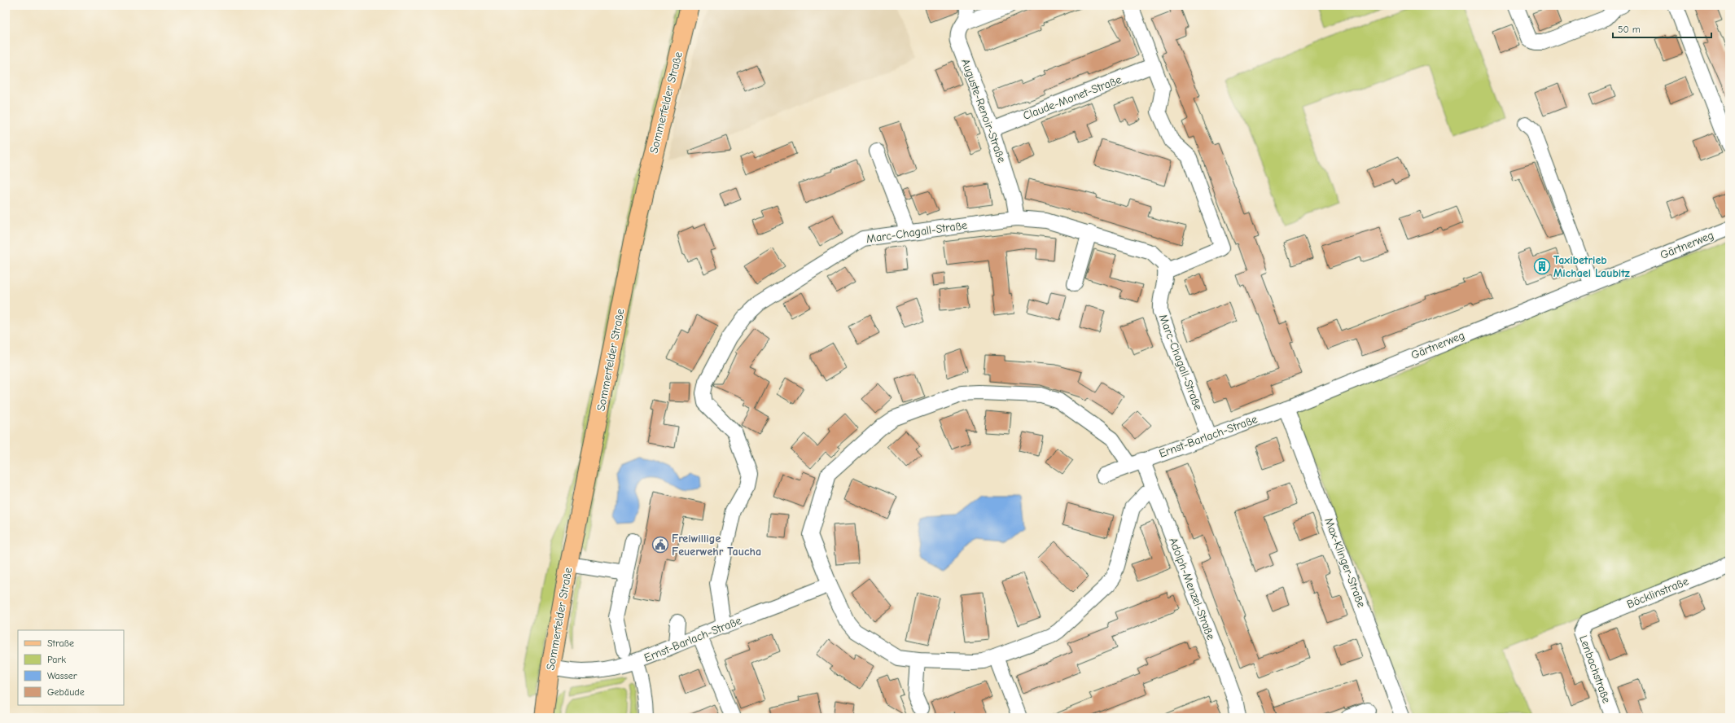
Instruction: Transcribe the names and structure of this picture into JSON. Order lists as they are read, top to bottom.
{
  "streets": {
    "main road": ["Sommerfelder Straße"],
    "street": [
      "Claude-Monet-Straße",
      "Auguste-Renoir-Straße",
      "Marc-Chagall-Straße",
      "Gärtnerweg",
      "Ernst-Barlach-Straße",
      "Max-Klinger-Straße",
      "Adolph-Menzel-Straße",
      "Böcklinstraße",
      "Lenbachstraße"
    ]
  },
  "crossings": [
    ["Claude-Monet-Straße", "Auguste-Renoir-Straße"],
    ["Sommerfelder Straße", "Ernst-Barlach-Straße"],
    ["Auguste-Renoir-Straße", "Marc-Chagall-Straße"],
    ["Marc-Chagall-Straße", "Ernst-Barlach-Straße"],
    ["Gärtnerweg", "Ernst-Barlach-Straße"],
    ["Gärtnerweg", "Max-Klinger-Straße"],
    ["Ernst-Barlach-Straße", "Max-Klinger-Straße"],
    ["Ernst-Barlach-Straße", "Adolph-Menzel-Straße"],
    ["Böcklinstraße", "Lenbachstraße"]
  ],
  "places": {
    "building": ["Taxibetrieb Michael Laubitz"],
    "public building": ["Freiwillige Feuerwehr Taucha"]
  },
  "legend": [
    "Straße",
    "Park",
    "Wasser",
    "Gebäude"
  ],
  "scale_bar": "50 m"
}
